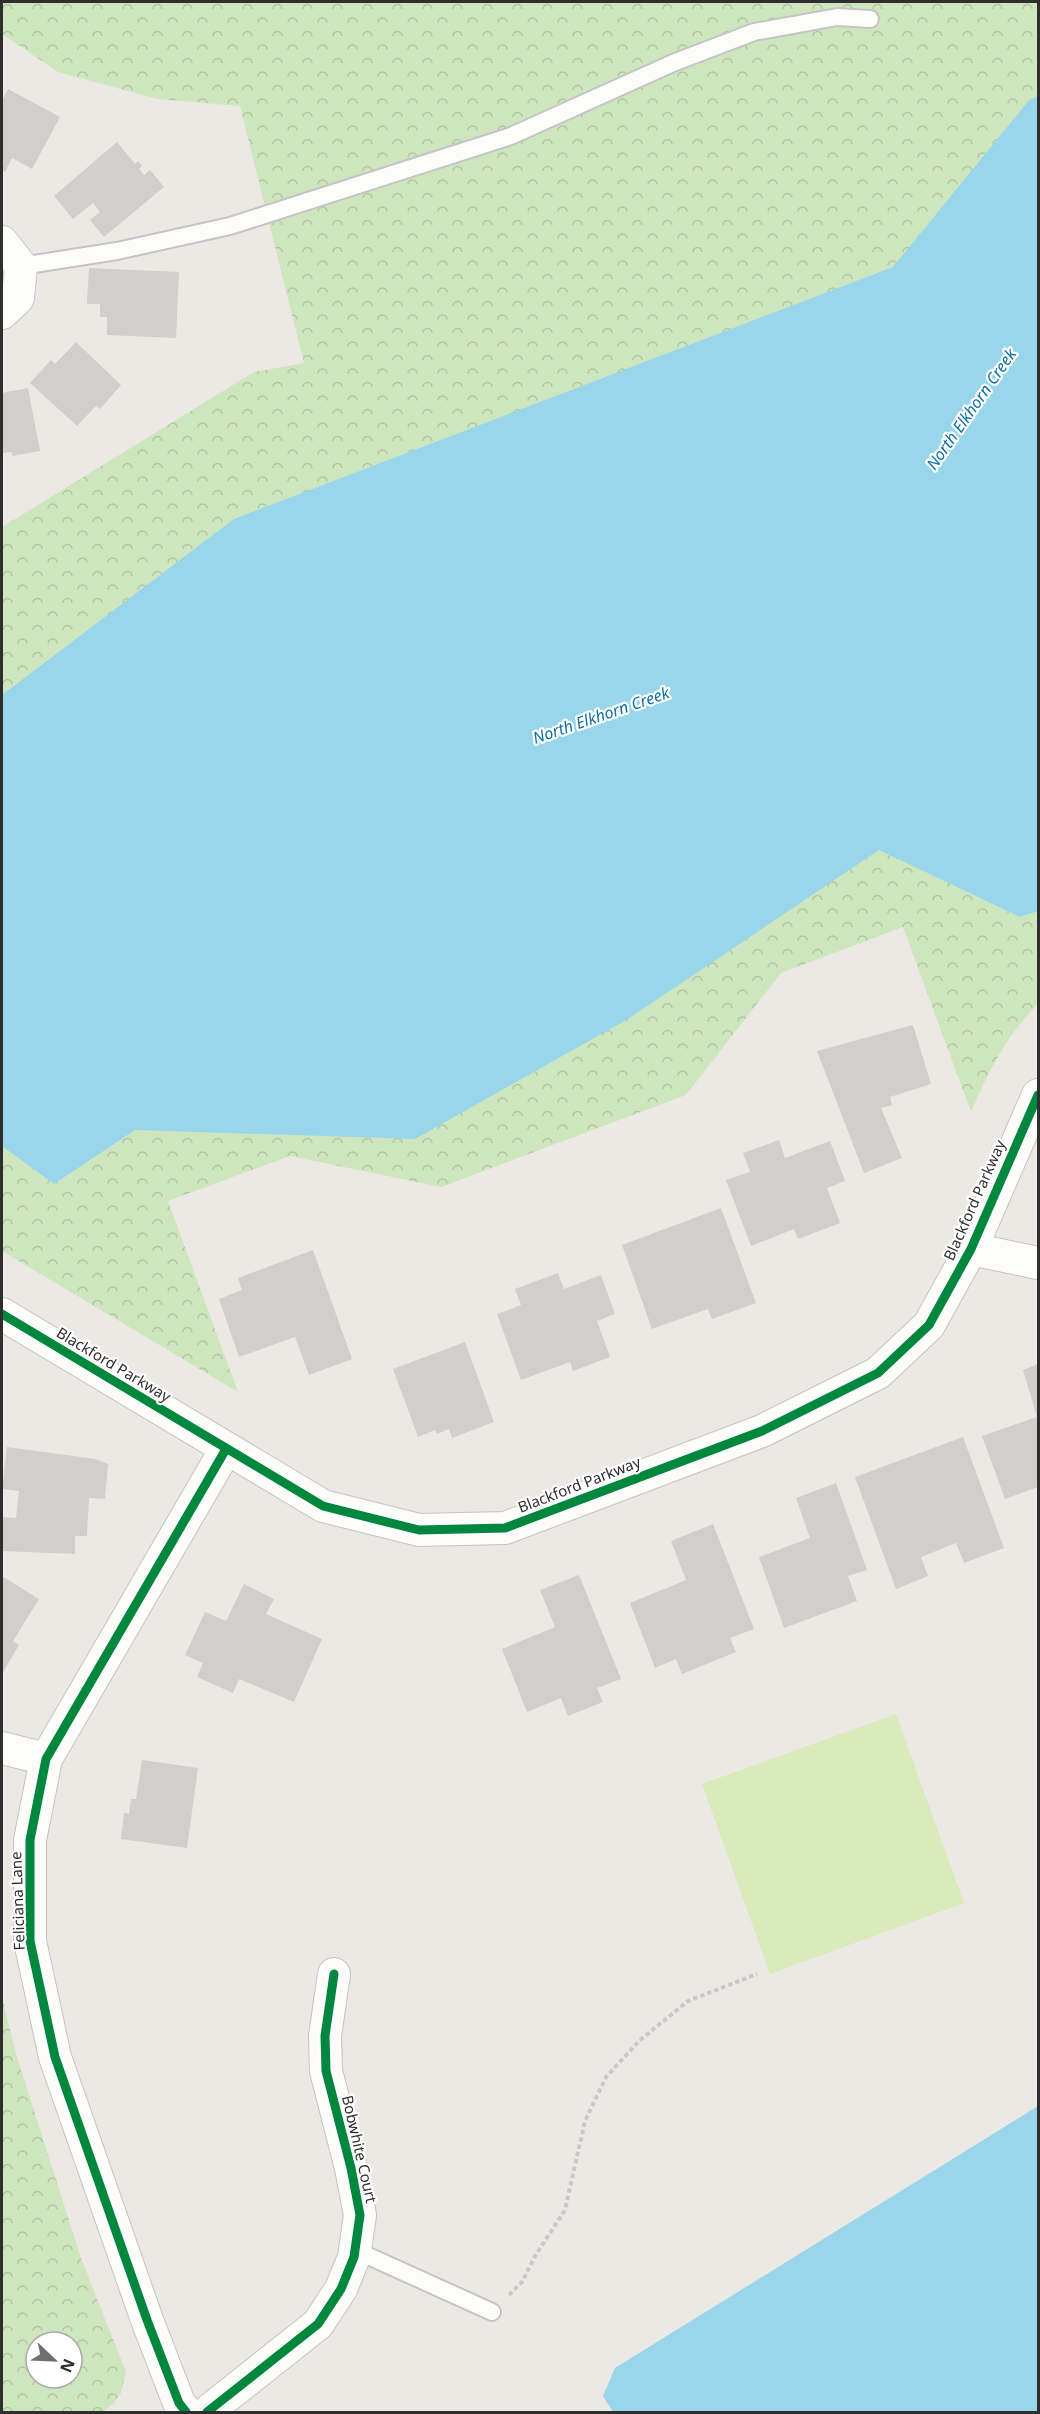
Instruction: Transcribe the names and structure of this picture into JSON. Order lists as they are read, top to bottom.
{
  "streets": {
    "street": ["Blackford Parkway", "Feliciana Lane", "Bobwhite Court"]
  },
  "crossings": [
    ["Blackford Parkway", "Feliciana Lane"],
    ["Feliciana Lane", "Bobwhite Court"]
  ],
  "water": ["North Elkhorn Creek"],
  "north": "bottom right"
}
